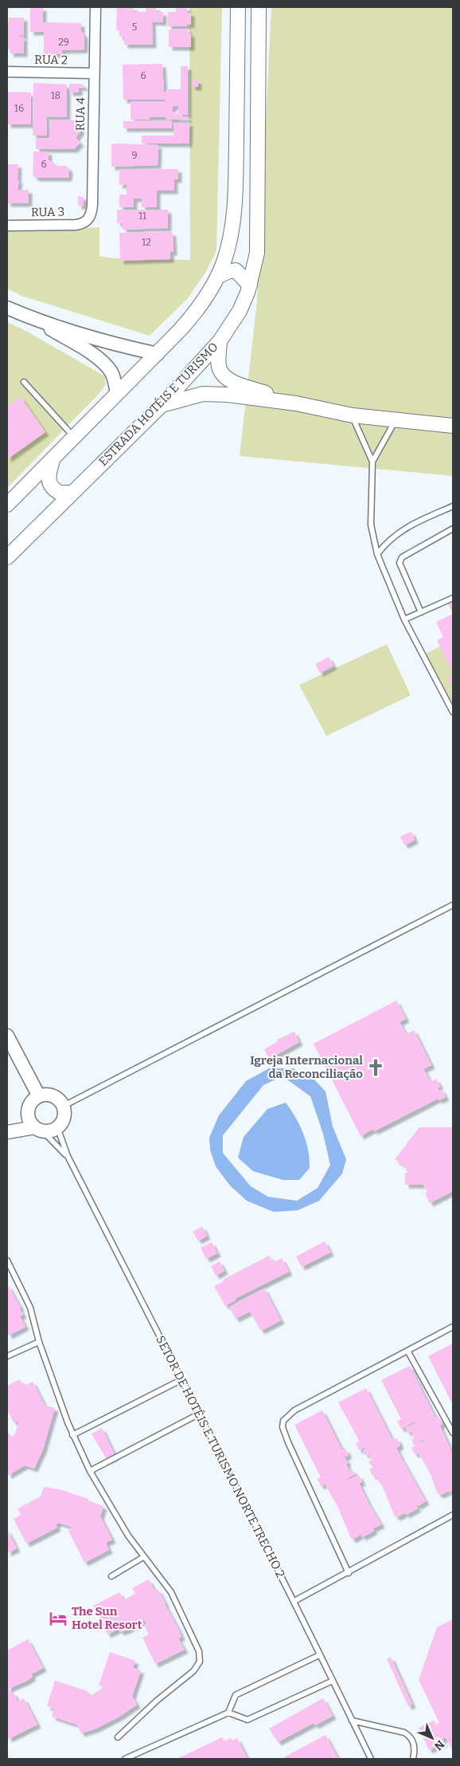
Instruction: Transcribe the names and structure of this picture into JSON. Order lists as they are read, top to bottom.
{
  "streets": {
    "main road": ["ESTRADA HOTÉIS E TURISMO"],
    "street": ["RUA 2", "RUA 4", "RUA 3"],
    "lane": ["SETOR DE HOTÉIS E TURISMO NORTE TRECHO 2"]
  },
  "crossings": [
    ["RUA 2", "RUA 4"],
    ["RUA 4", "RUA 3"]
  ],
  "places": {
    "church": ["Igreja Internacional da Reconciliação"],
    "hotel": ["The Sun Hotel Resort"]
  },
  "house_numbers": [
    "5",
    "29",
    "6",
    "18",
    "16",
    "9",
    "6",
    "11",
    "12"
  ],
  "north": "bottom right"
}
